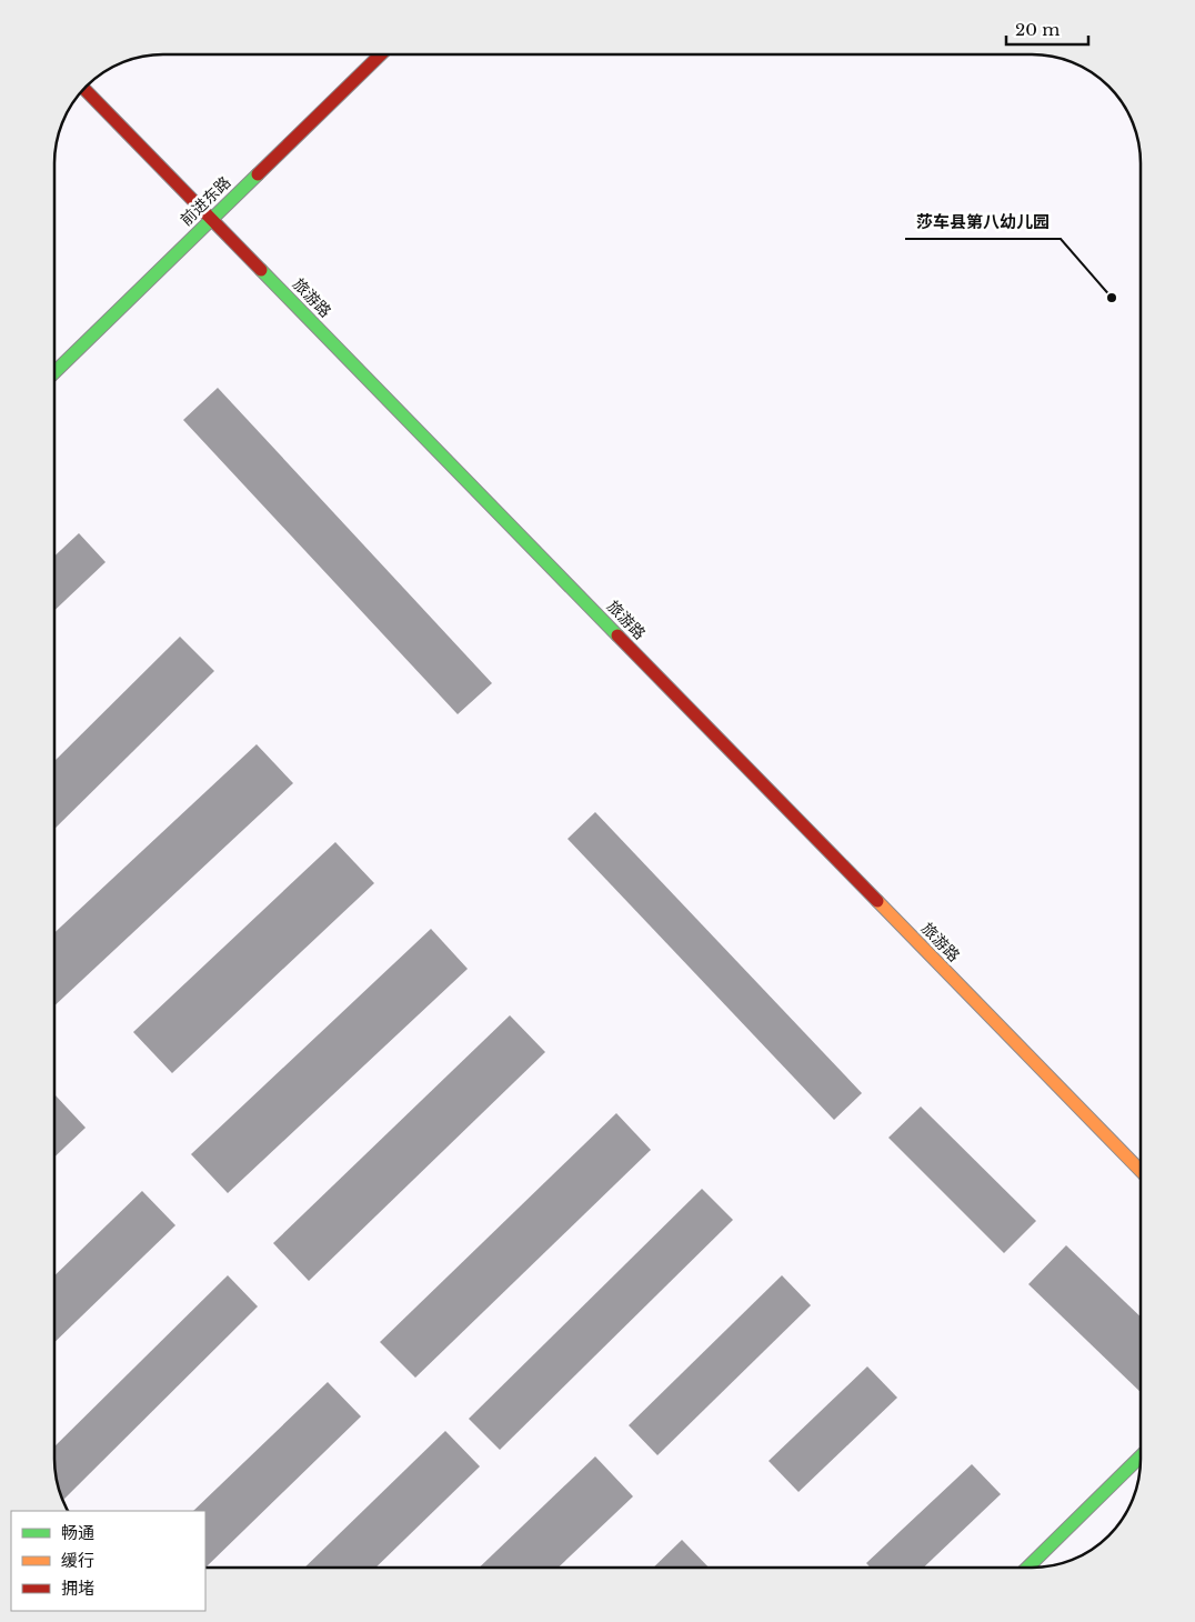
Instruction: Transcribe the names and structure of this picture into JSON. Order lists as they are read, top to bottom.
{
  "streets": {
    "street": ["前进东路", "旅游路"]
  },
  "crossings": [
    ["前进东路", "旅游路"]
  ],
  "places": ["莎车县第八幼儿园"],
  "legend": ["畅通", "缓行", "拥堵"],
  "scale_bar": "20 m"
}
